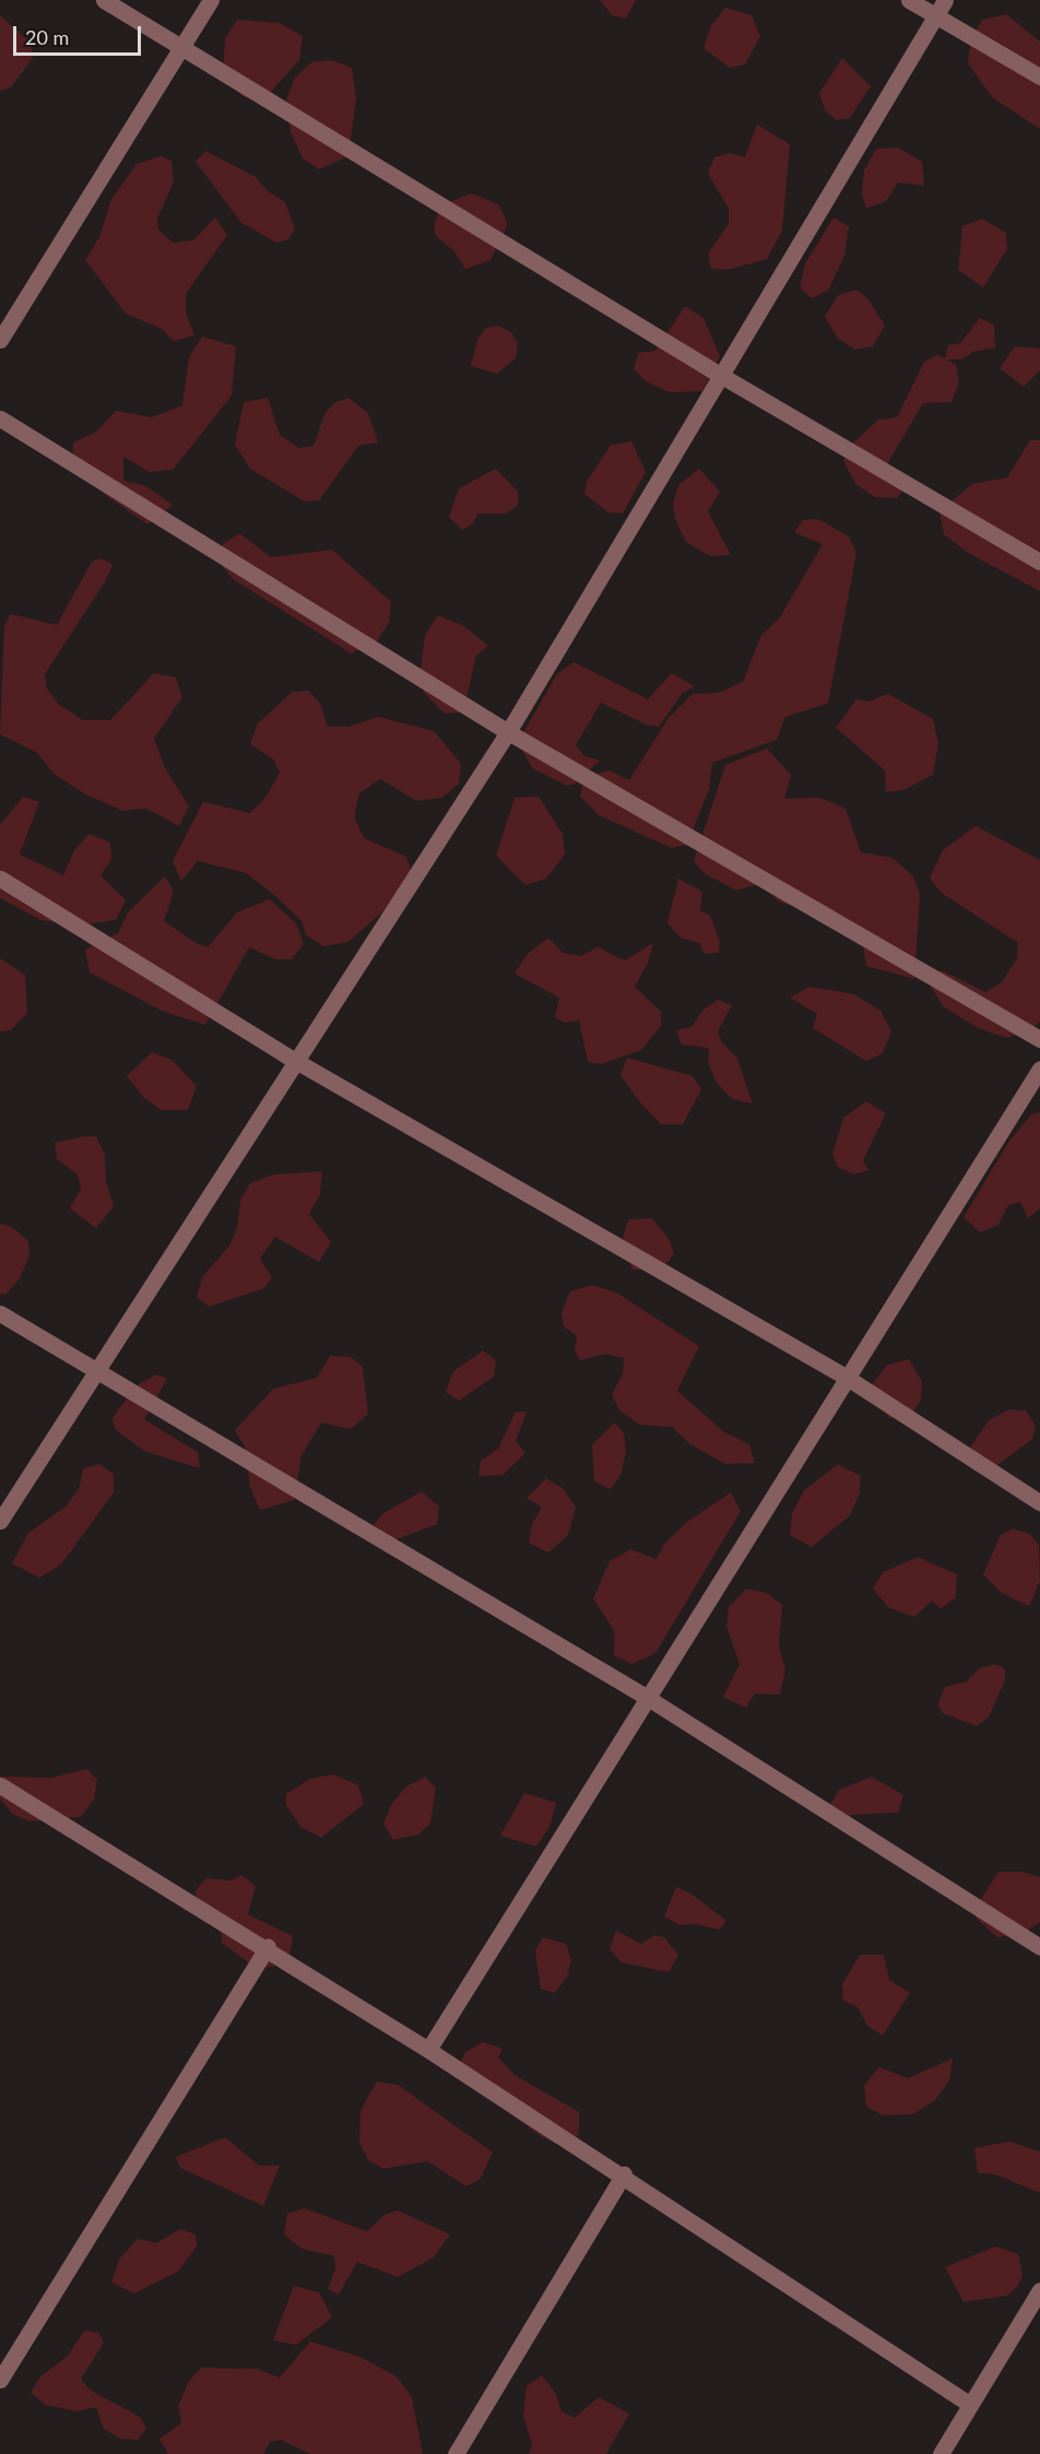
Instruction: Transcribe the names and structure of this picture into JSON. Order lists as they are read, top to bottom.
{
  "scale_bar": "20 m"
}
